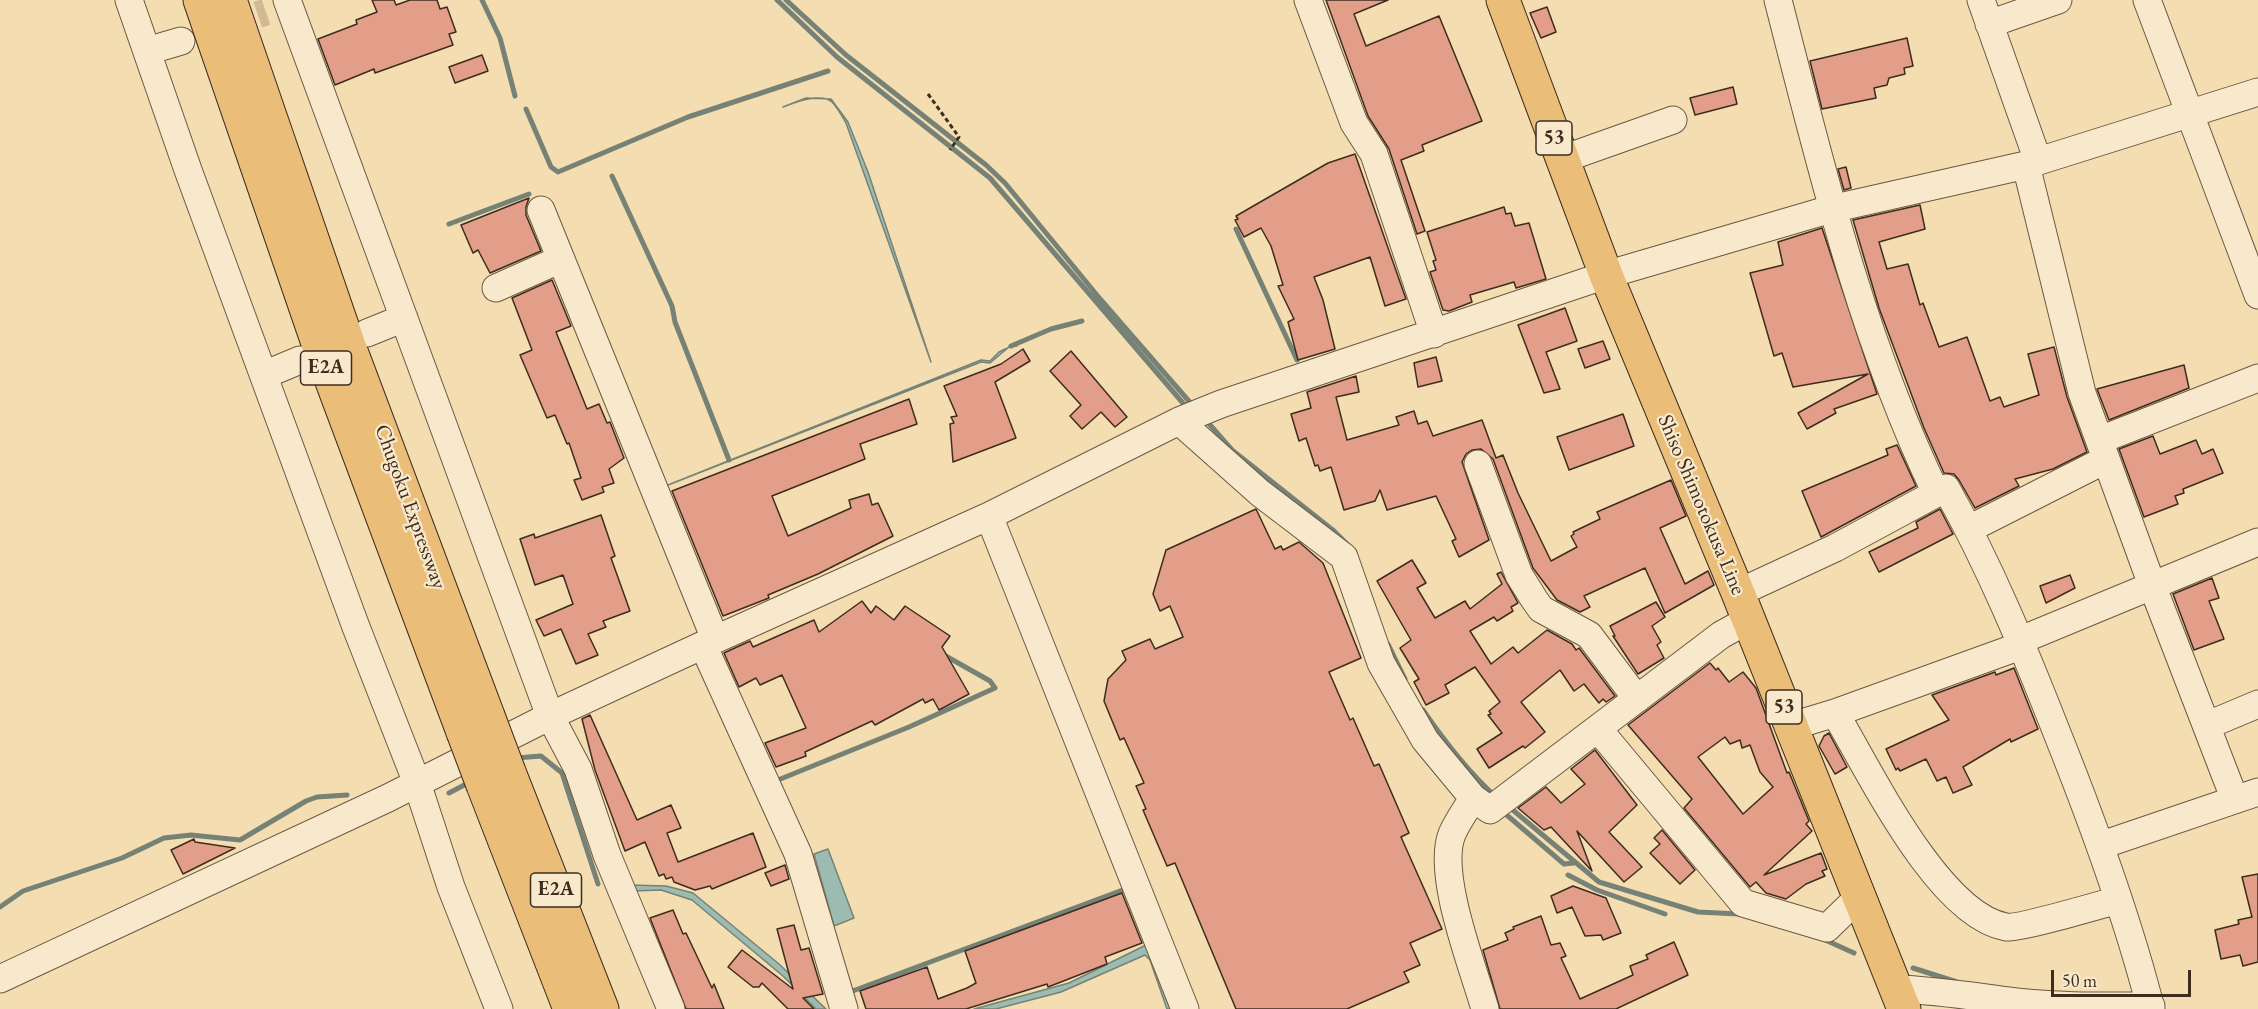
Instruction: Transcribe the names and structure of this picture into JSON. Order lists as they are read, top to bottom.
{
  "streets": {
    "main road": [
      "53",
      "E2A",
      "Shiso Shimotokusa Line",
      "Chugoku Expressway"
    ]
  },
  "scale_bar": "50 m"
}
